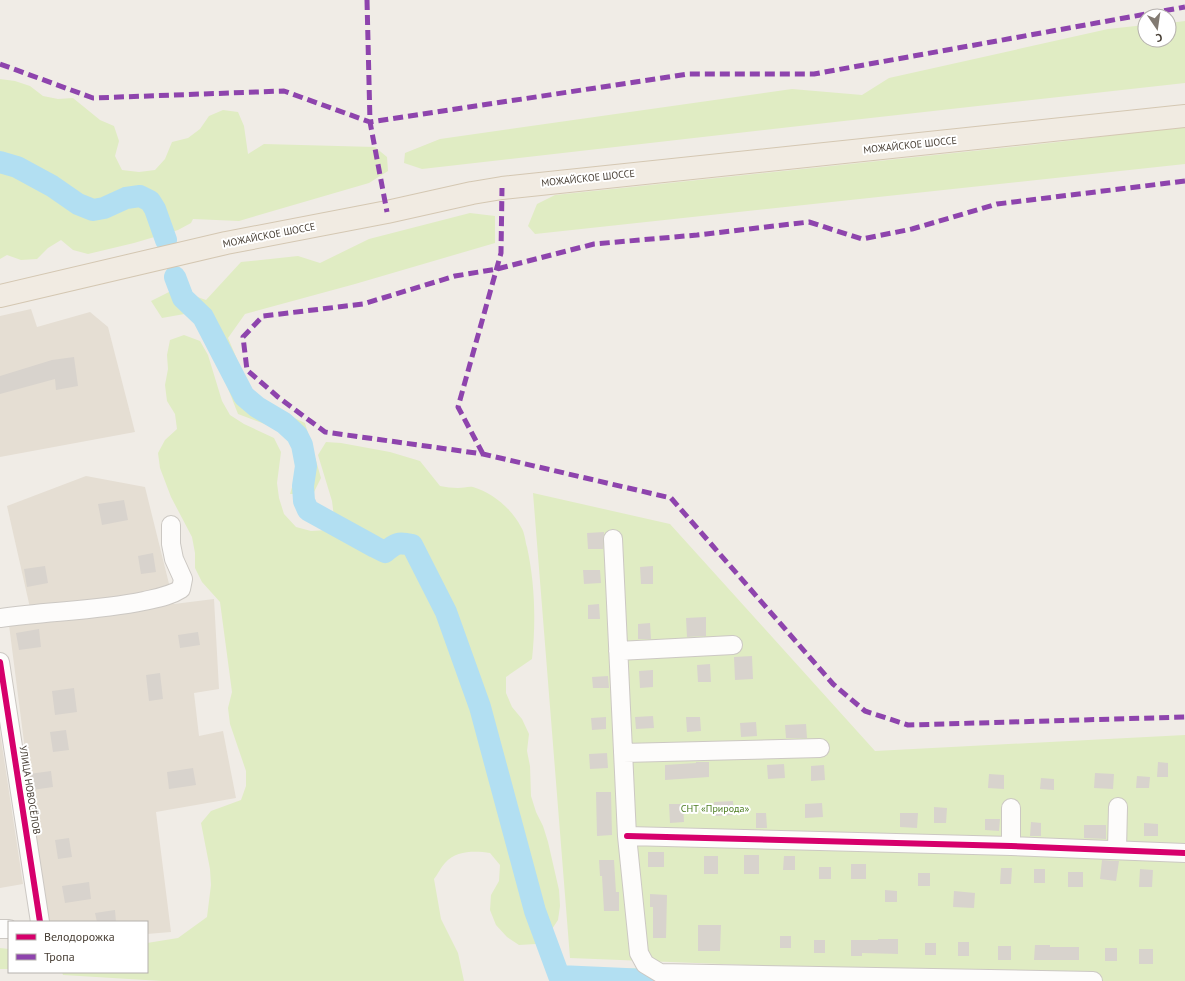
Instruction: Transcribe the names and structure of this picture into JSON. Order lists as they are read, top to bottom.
{
  "streets": {
    "main road": ["МОЖАЙСКОЕ ШОССЕ"],
    "street": ["УЛИЦА НОВОСЁЛОВ"]
  },
  "parks": ["СНТ «Природа»"],
  "legend": ["Велодорожка", "Тропа"],
  "north": "bottom"
}
